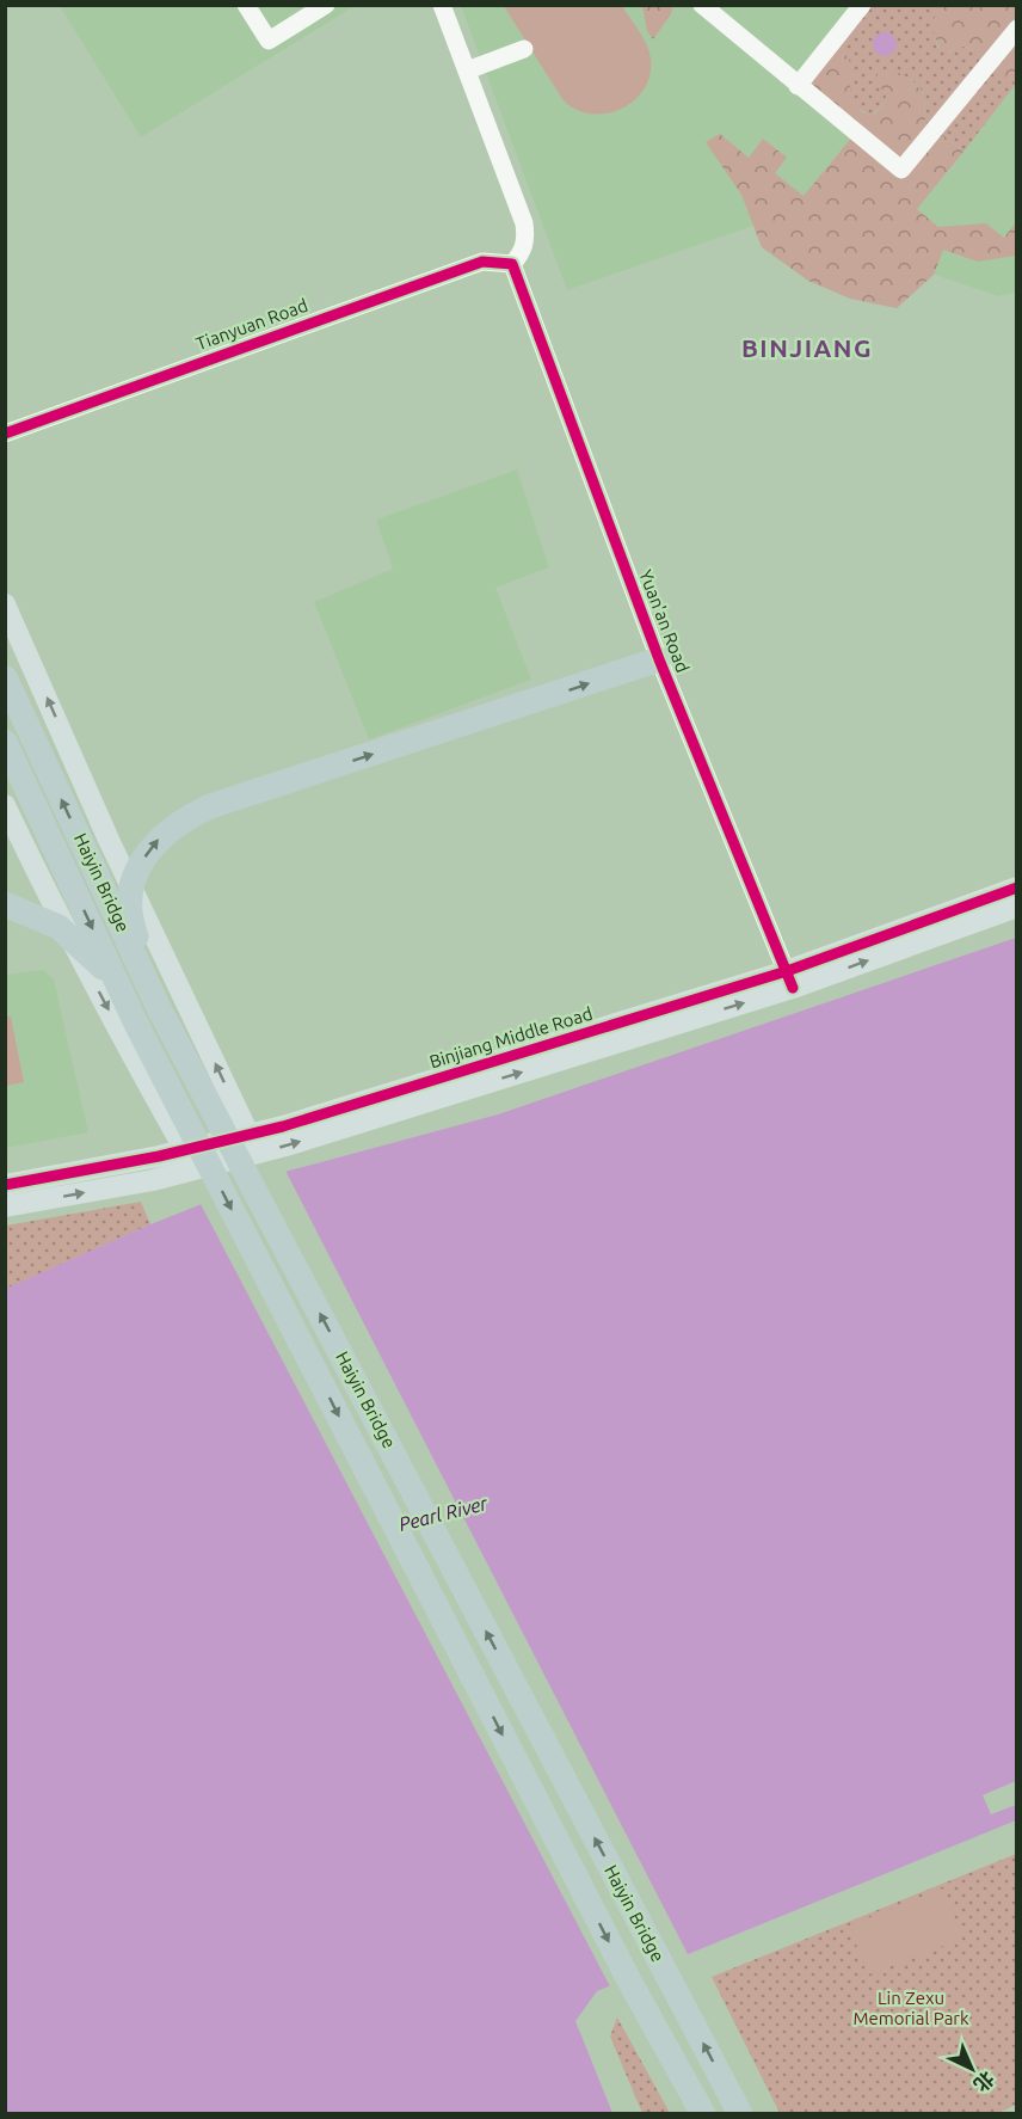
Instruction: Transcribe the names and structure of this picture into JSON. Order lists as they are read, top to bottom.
{
  "streets": {
    "highway": ["Haiyin Bridge"],
    "main road": ["Binjiang Middle Road"],
    "street": ["Tianyuan Road", "Yuan'an Road"]
  },
  "crossings": [
    ["Tianyuan Road", "Yuan'an Road"],
    ["Yuan'an Road", "Binjiang Middle Road"]
  ],
  "districts": ["BINJIANG"],
  "water": ["Pearl River"],
  "parks": ["Lin Zexu Memorial Park"],
  "north": "bottom right"
}
